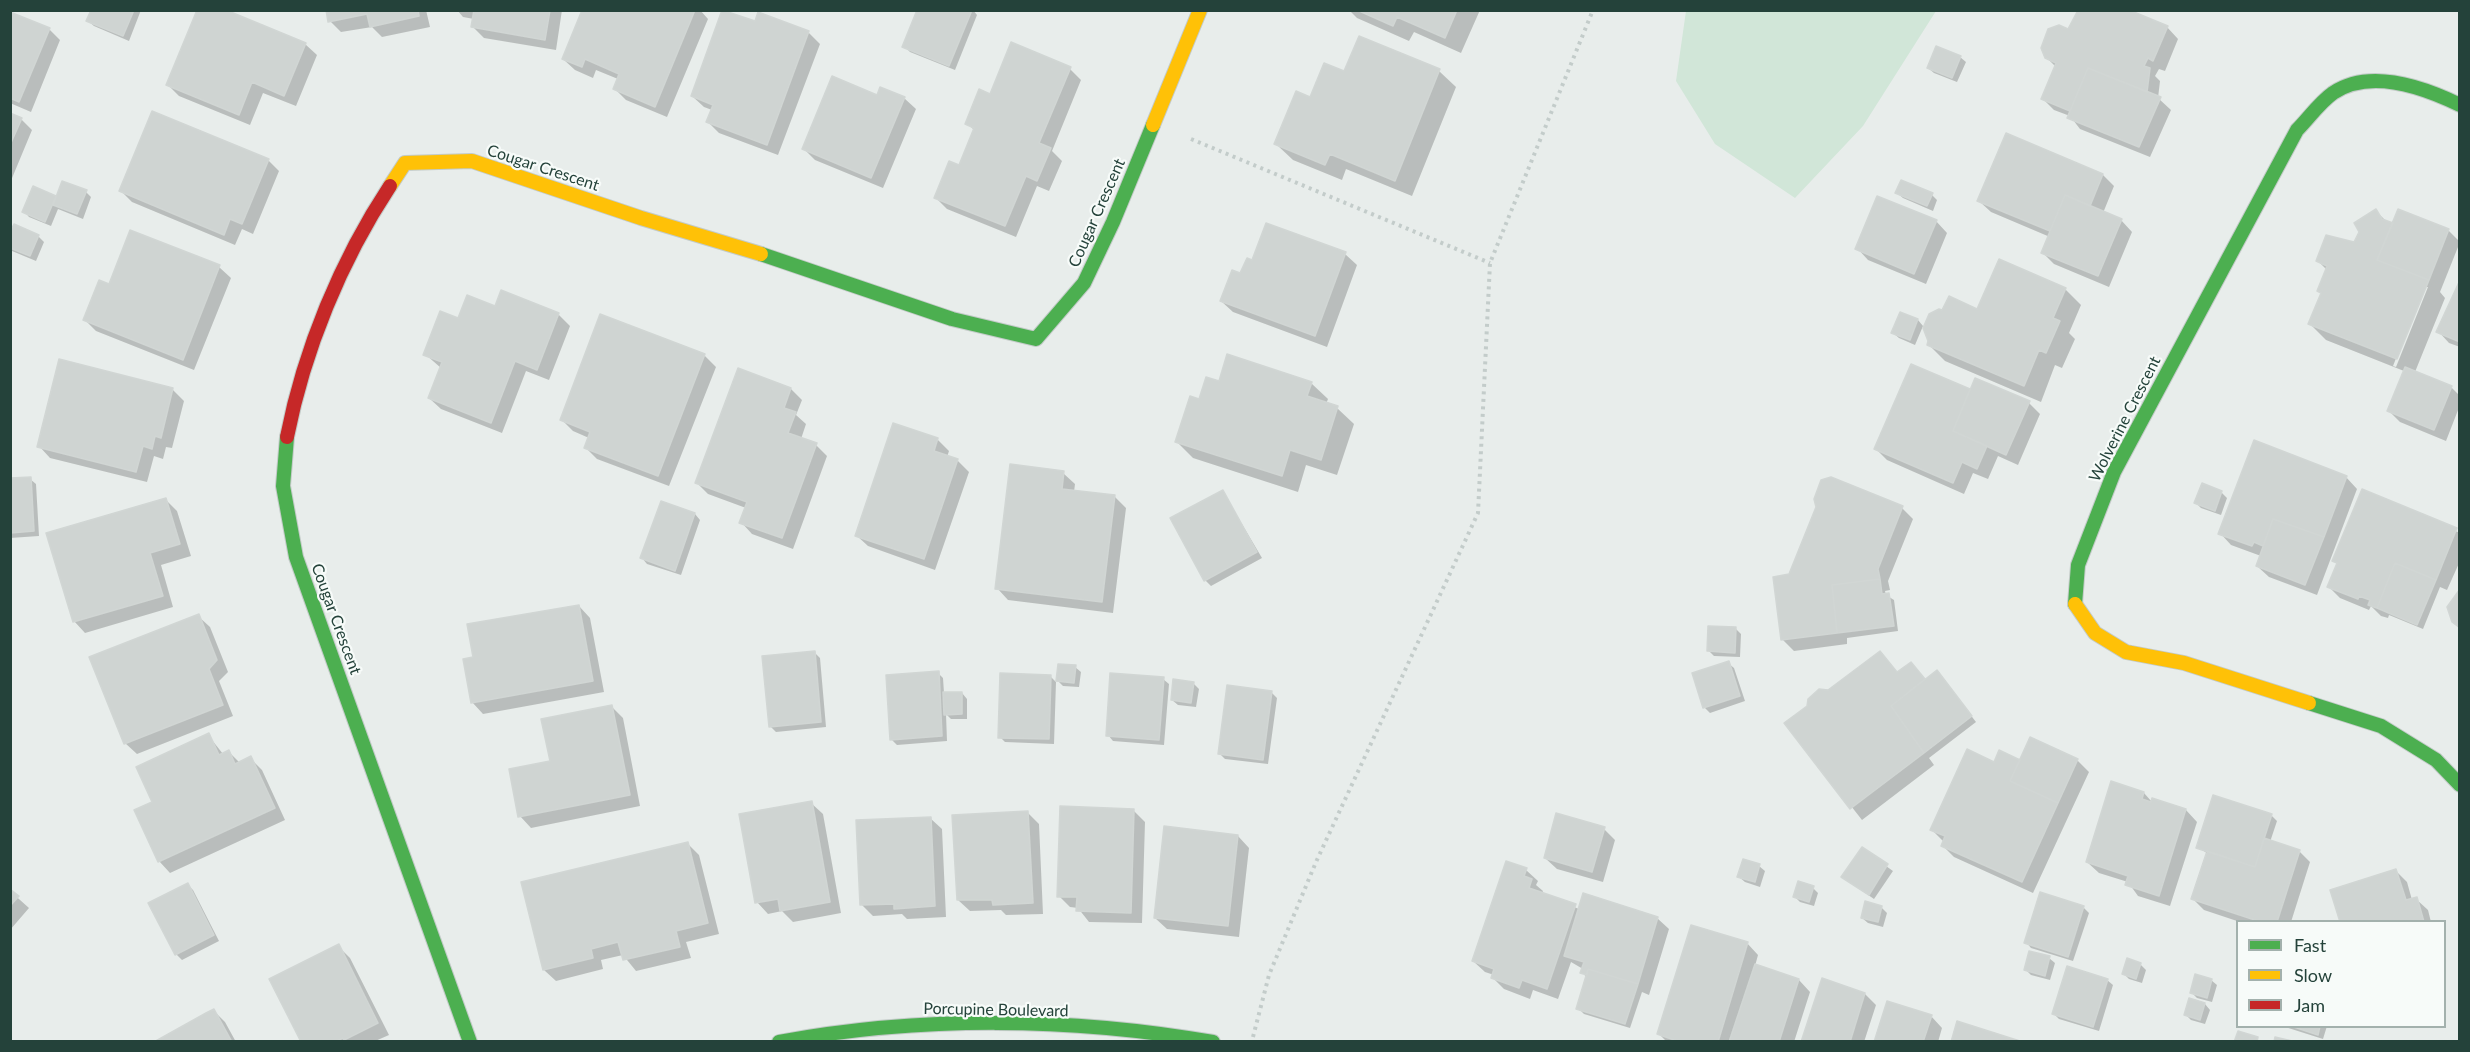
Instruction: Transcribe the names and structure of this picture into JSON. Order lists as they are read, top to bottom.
{
  "streets": {
    "street": ["Cougar Crescent", "Wolverine Crescent", "Porcupine Boulevard"]
  },
  "legend": ["Fast", "Slow", "Jam"]
}
